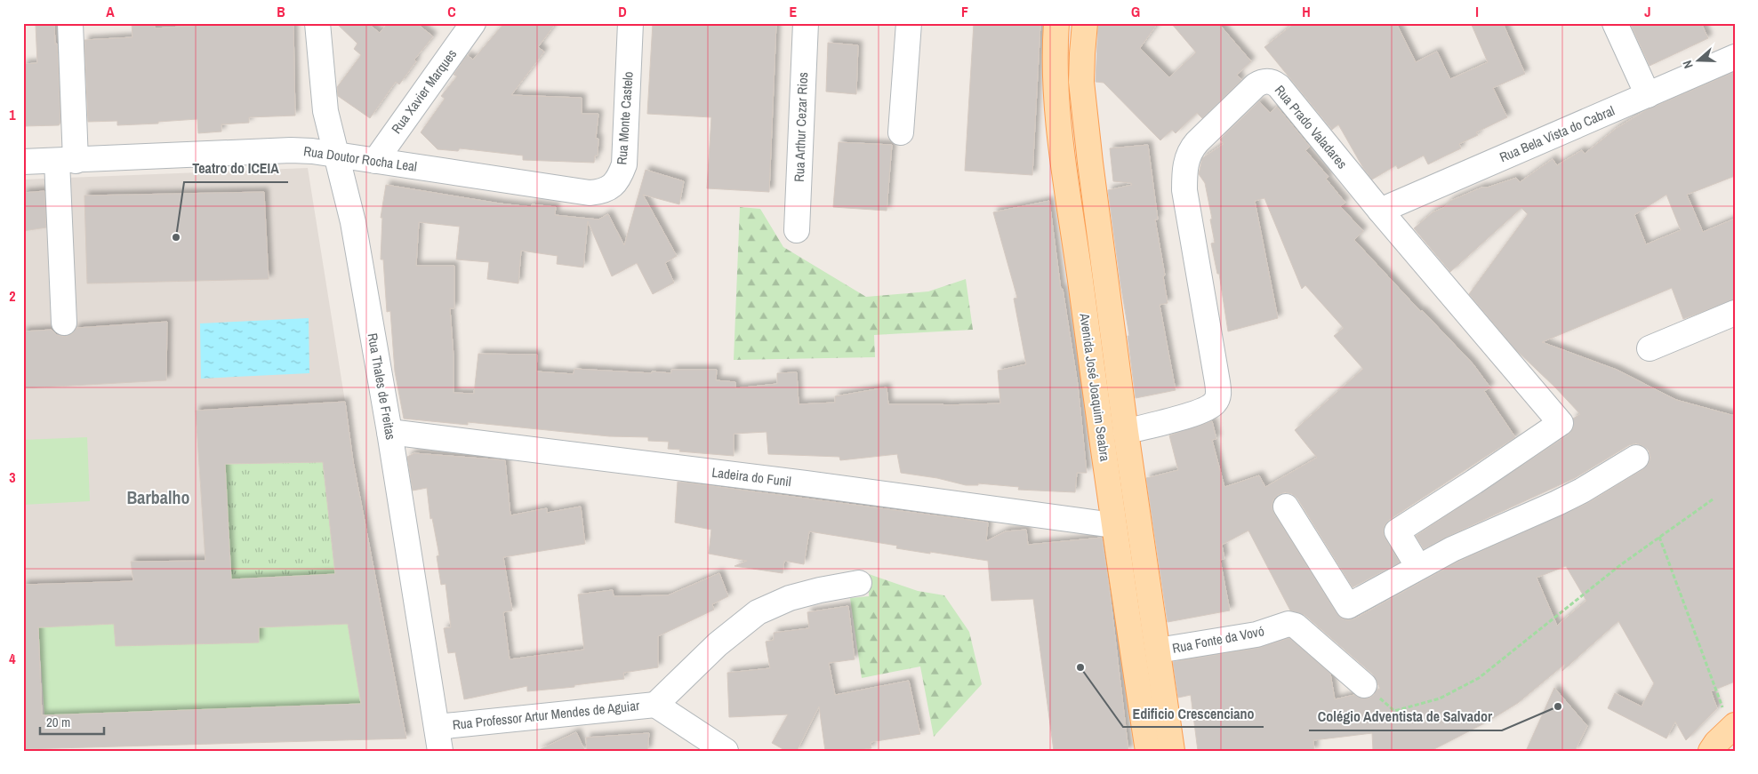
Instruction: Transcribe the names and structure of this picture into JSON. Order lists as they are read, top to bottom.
{
  "streets": {
    "main road": ["Avenida José Joaquim Seabra"],
    "street": [
      "Rua Xavier Marques",
      "Rua Monte Castelo",
      "Rua Arthur Cezar Rios",
      "Rua Prado Valadares",
      "Rua Bela Vista do Cabral",
      "Rua Doutor Rocha Leal",
      "Rua Thales de Freitas",
      "Ladeira do Funil",
      "Rua Fonte da Vovó",
      "Rua Professor Artur Mendes de Aguiar"
    ]
  },
  "crossings": [
    ["Rua Xavier Marques", "Rua Doutor Rocha Leal"],
    ["Rua Monte Castelo", "Rua Doutor Rocha Leal"],
    ["Rua Prado Valadares", "Rua Bela Vista do Cabral"],
    ["Rua Prado Valadares", "Avenida José Joaquim Seabra"],
    ["Rua Doutor Rocha Leal", "Rua Thales de Freitas"],
    ["Rua Thales de Freitas", "Ladeira do Funil"],
    ["Rua Thales de Freitas", "Rua Professor Artur Mendes de Aguiar"],
    ["Avenida José Joaquim Seabra", "Ladeira do Funil"],
    ["Avenida José Joaquim Seabra", "Rua Fonte da Vovó"]
  ],
  "districts": ["Barbalho"],
  "places": ["Teatro do ICEIA", "Edificio Crescenciano", "Colégio Adventista de Salvador"],
  "scale_bar": "20 m",
  "north": "left",
  "grid": {
    "columns": [
      "A",
      "B",
      "C",
      "D",
      "E",
      "F",
      "G",
      "H",
      "I",
      "J"
    ],
    "rows": [
      "1",
      "2",
      "3",
      "4"
    ]
  }
}
